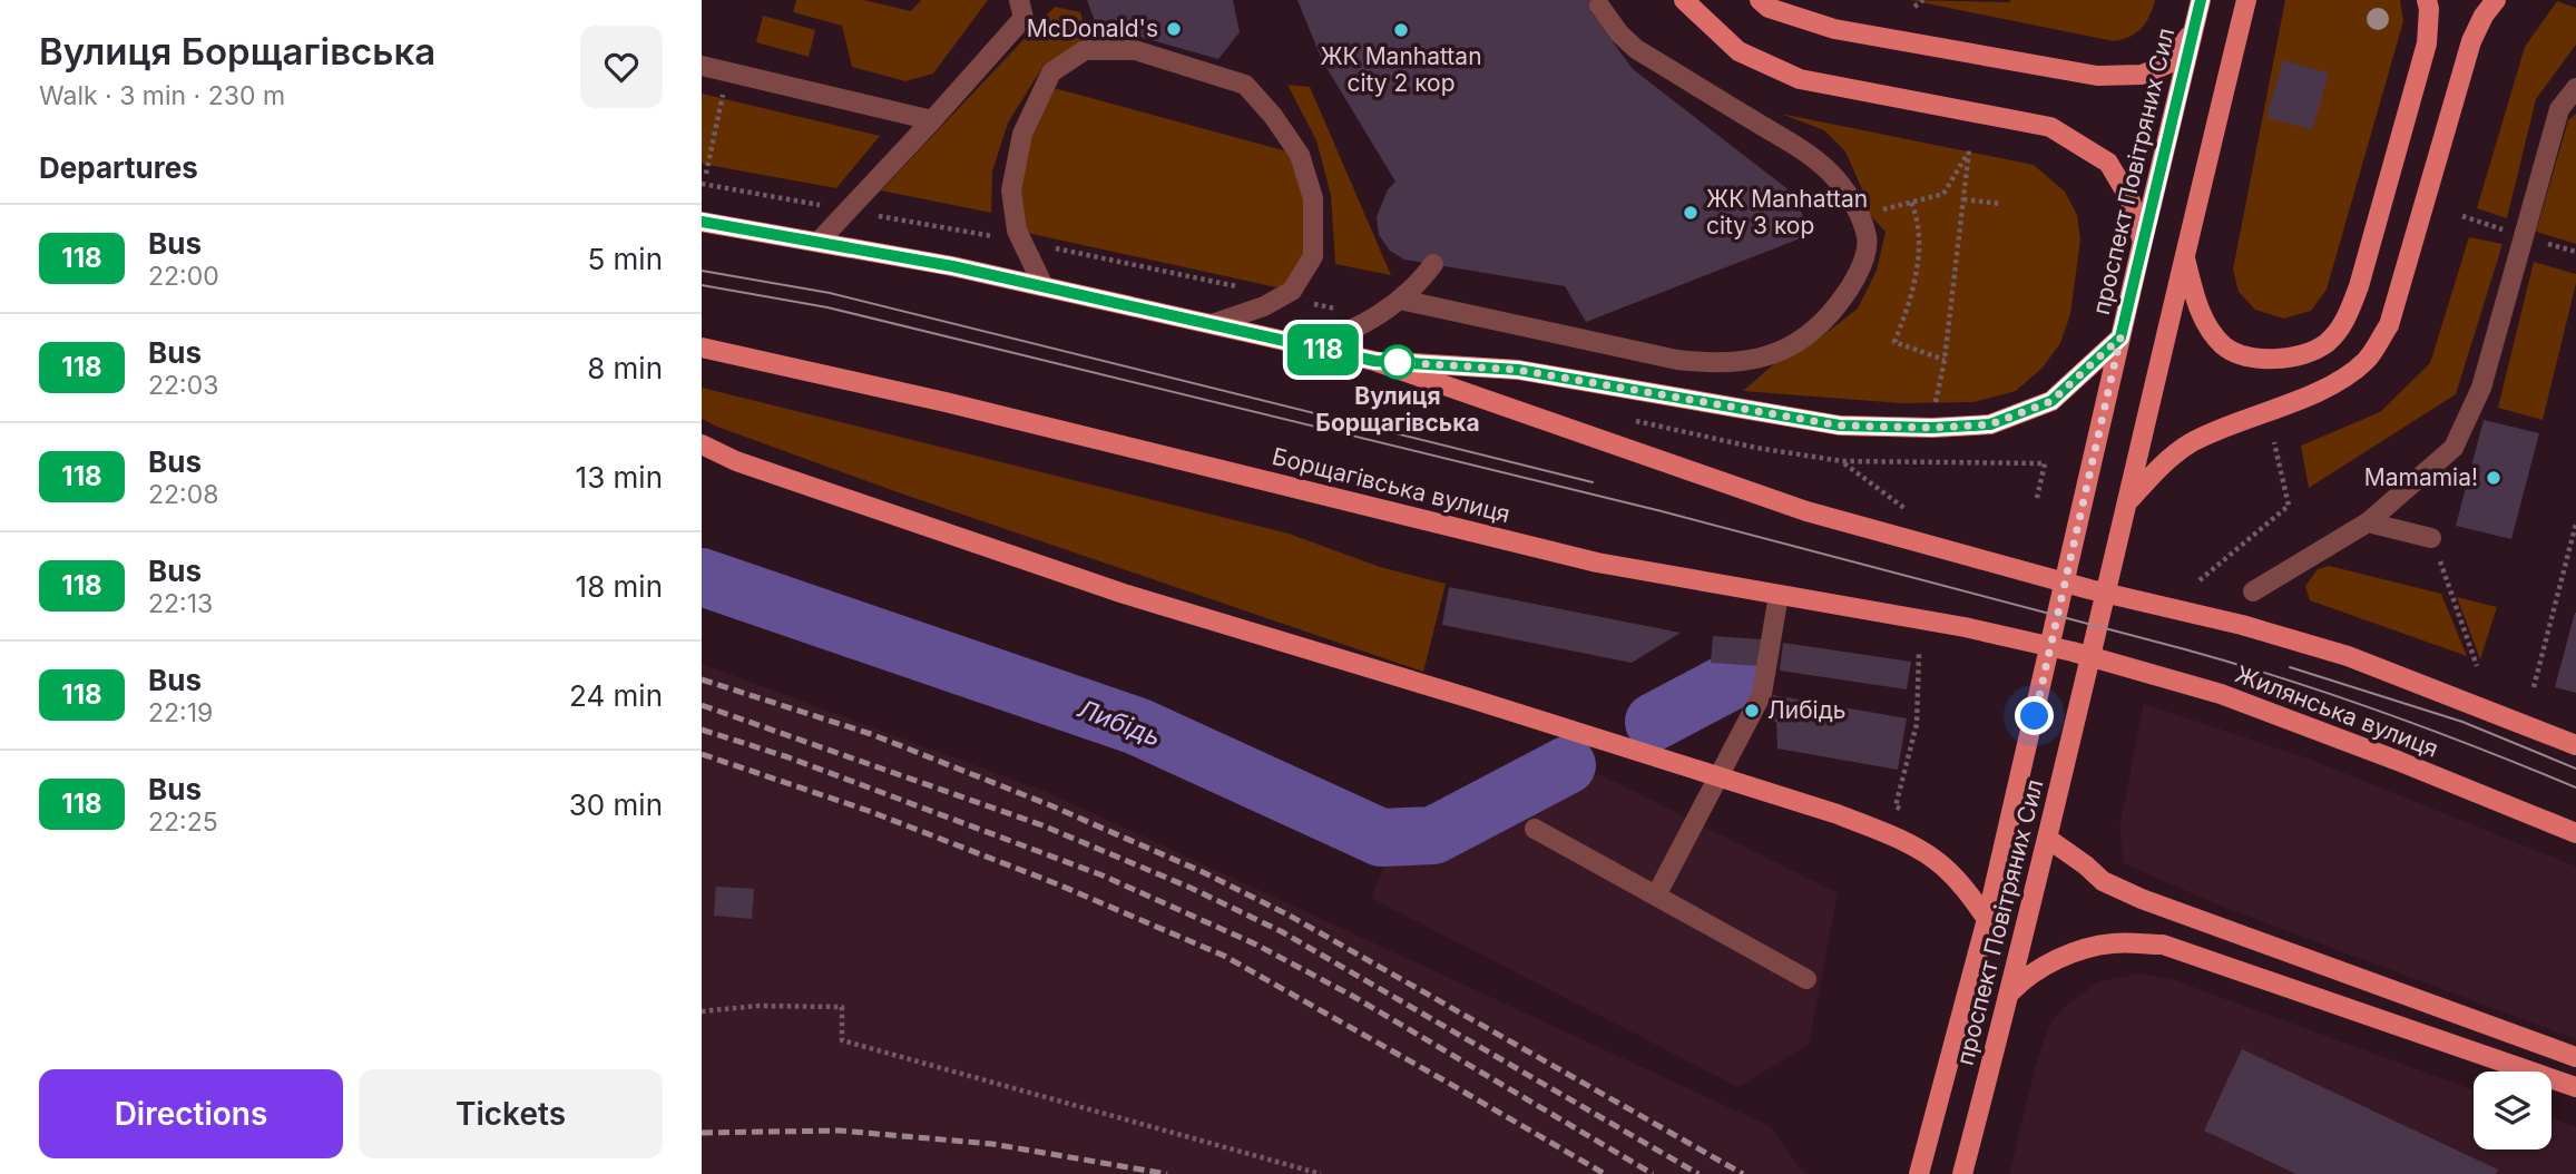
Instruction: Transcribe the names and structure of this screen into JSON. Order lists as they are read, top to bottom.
{
  "streets": {
    "main road": ["проспект Повітряних Сил", "Борщагівська вулиця", "Жилянська вулиця"]
  },
  "crossings": [
    ["Борщагівська вулиця", "Жилянська вулиця"]
  ],
  "water": ["Либідь"],
  "places": [
    "McDonald's",
    "ЖК Manhattan city 2 кор",
    "ЖК Manhattan city 3 кор",
    "Вулиця Борщагівська",
    "Mamamia!",
    "Либідь"
  ],
  "lines": ["bus line 118"],
  "page": {
    "heading": [
      ["Вулиця Борщагівська", "Walk · 3 min · 230 m"],
      "Departures"
    ],
    "on_map": "118",
    "list": [
      {
        "mark": "118",
        "name": "Bus",
        "note": "22:00",
        "value": "5 min"
      },
      {
        "mark": "118",
        "name": "Bus",
        "note": "22:03",
        "value": "8 min"
      },
      {
        "mark": "118",
        "name": "Bus",
        "note": "22:08",
        "value": "13 min"
      },
      {
        "mark": "118",
        "name": "Bus",
        "note": "22:13",
        "value": "18 min"
      },
      {
        "mark": "118",
        "name": "Bus",
        "note": "22:19",
        "value": "24 min"
      },
      {
        "mark": "118",
        "name": "Bus",
        "note": "22:25",
        "value": "30 min"
      }
    ],
    "buttons": ["Directions", "Tickets"]
  }
}
